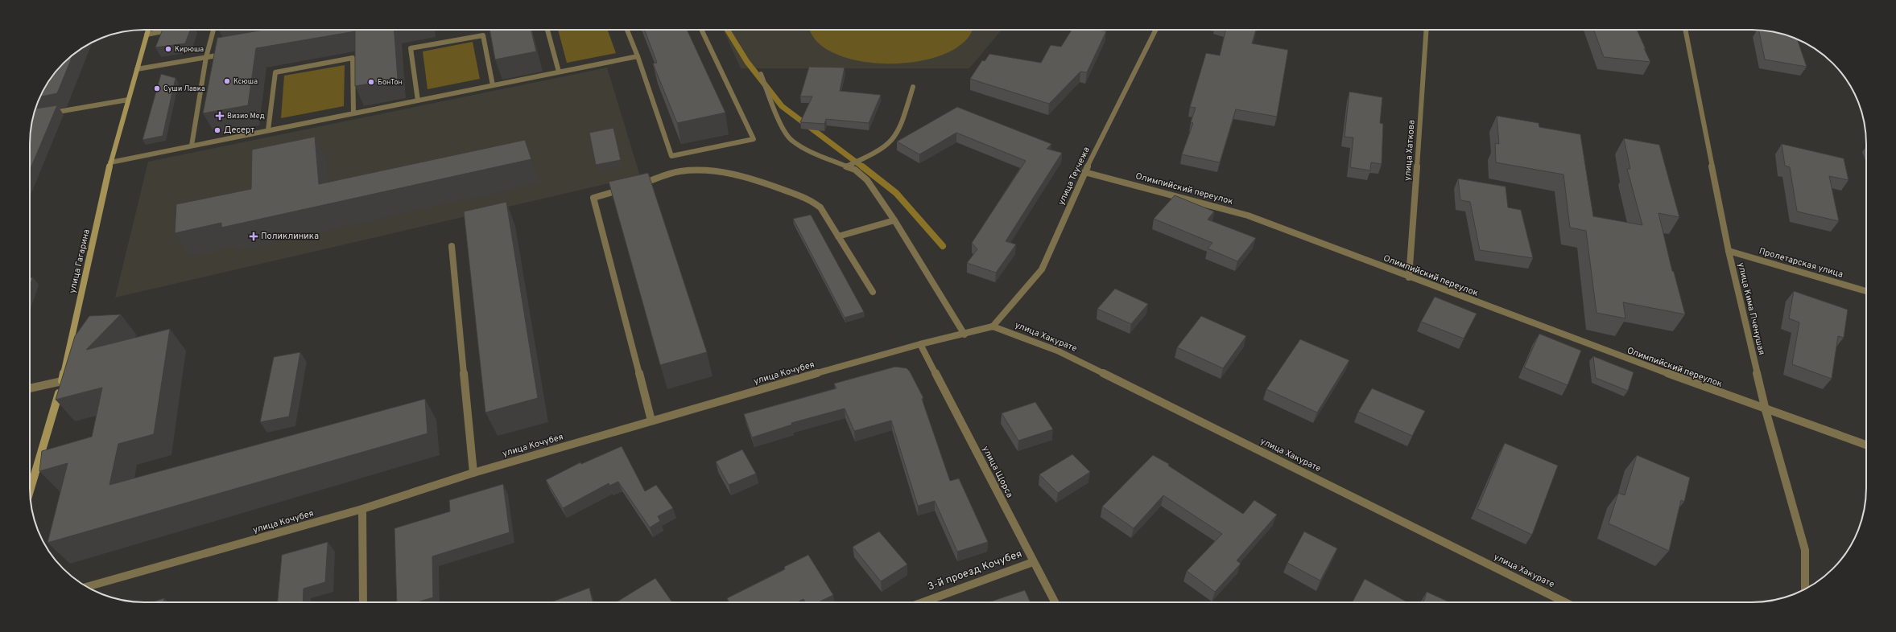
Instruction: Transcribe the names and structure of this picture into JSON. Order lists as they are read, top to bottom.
{
  "streets": {
    "street": [
      "улица Хаткова",
      "улица Теучежа",
      "Олимпийский переулок",
      "улица Гагарина",
      "Пролетарская улица",
      "улица Кима Пченушая",
      "улица Хакурате",
      "улица Кочубея",
      "улица Щорса",
      "3-й проезд Кочубея"
    ]
  },
  "crossings": [
    ["улица Хаткова", "Олимпийский переулок"],
    ["улица Теучежа", "Олимпийский переулок"],
    ["улица Теучежа", "улица Хакурате"],
    ["улица Теучежа", "улица Кочубея"],
    ["Олимпийский переулок", "улица Кима Пченушая"],
    ["Пролетарская улица", "улица Кима Пченушая"],
    ["улица Хакурате", "улица Кочубея"],
    ["улица Кочубея", "улица Щорса"],
    ["улица Щорса", "3-й проезд Кочубея"]
  ],
  "places": {
    "other": [
      "Кирюша",
      "Ксюша",
      "БонТон",
      "Суши Лавка",
      "Десерт"
    ],
    "health": ["Визио Мед", "Поликлиника"]
  }
}
